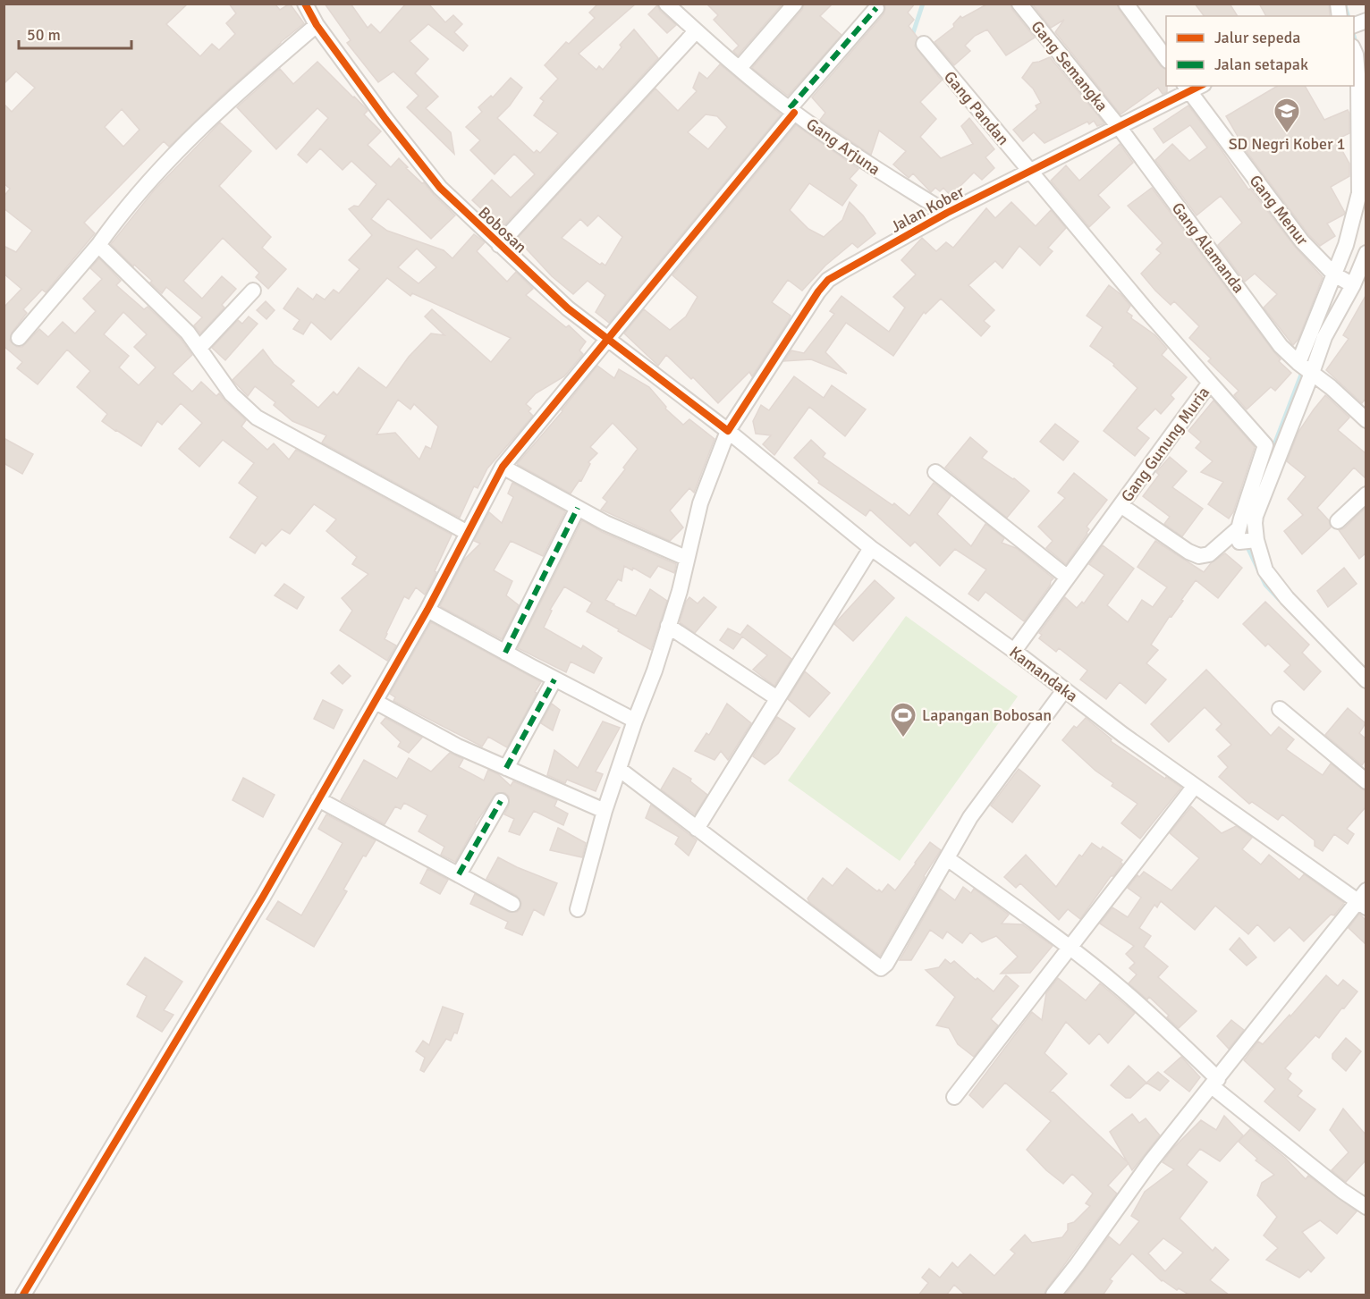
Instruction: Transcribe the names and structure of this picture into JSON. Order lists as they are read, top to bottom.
{
  "streets": {
    "street": [
      "Gang Semangka",
      "Gang Pandan",
      "Gang Arjuna",
      "Jalan Kober",
      "Gang Menur",
      "Bobosan",
      "Gang Alamanda",
      "Gang Gunung Muria",
      "Kamandaka"
    ]
  },
  "crossings": [
    ["Gang Semangka", "Jalan Kober"],
    ["Gang Semangka", "Gang Alamanda"],
    ["Gang Pandan", "Jalan Kober"],
    ["Gang Pandan", "Gang Gunung Muria"],
    ["Gang Arjuna", "Jalan Kober"],
    ["Jalan Kober", "Gang Menur"],
    ["Jalan Kober", "Bobosan"],
    ["Jalan Kober", "Gang Alamanda"],
    ["Jalan Kober", "Gang Gunung Muria"],
    ["Jalan Kober", "Kamandaka"],
    ["Bobosan", "Kamandaka"],
    ["Gang Gunung Muria", "Kamandaka"]
  ],
  "places": {
    "school or university": ["SD Negri Kober 1"],
    "sports": ["Lapangan Bobosan"]
  },
  "legend": ["Jalur sepeda", "Jalan setapak"],
  "scale_bar": "50 m"
}
